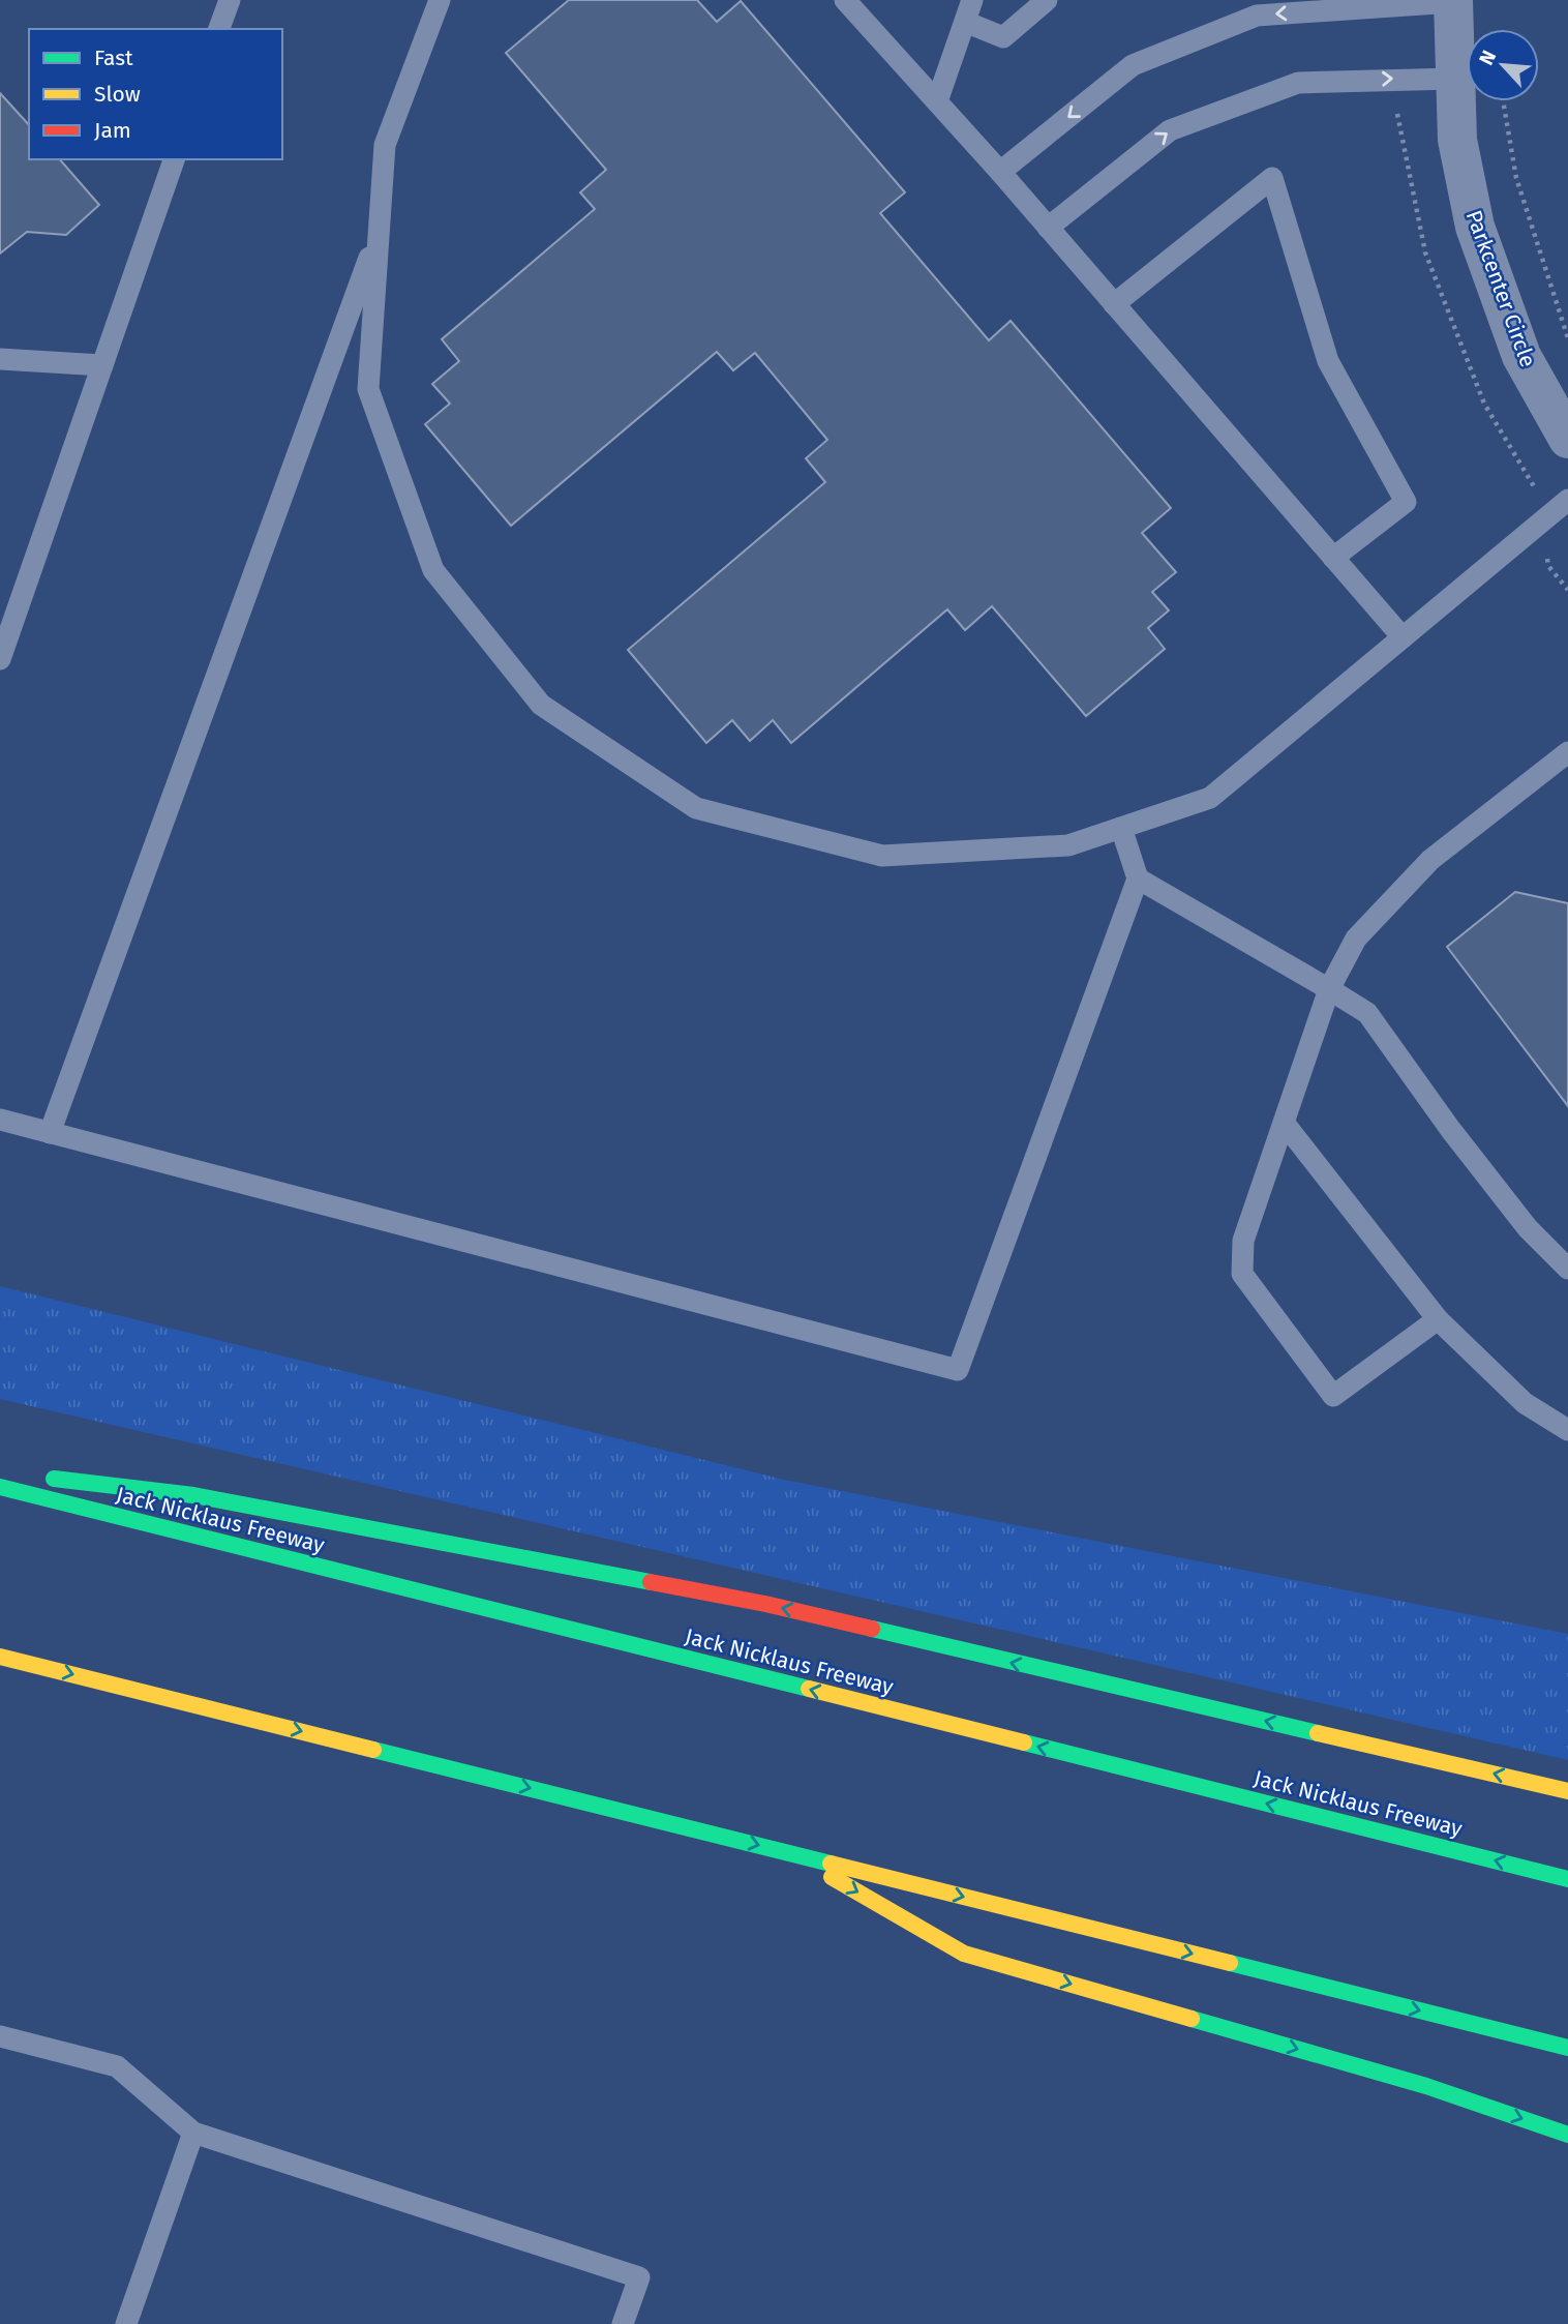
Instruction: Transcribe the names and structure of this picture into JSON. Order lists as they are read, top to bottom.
{
  "streets": {
    "highway": ["Jack Nicklaus Freeway"],
    "street": ["Parkcenter Circle"]
  },
  "legend": ["Fast", "Slow", "Jam"],
  "north": "top left"
}
